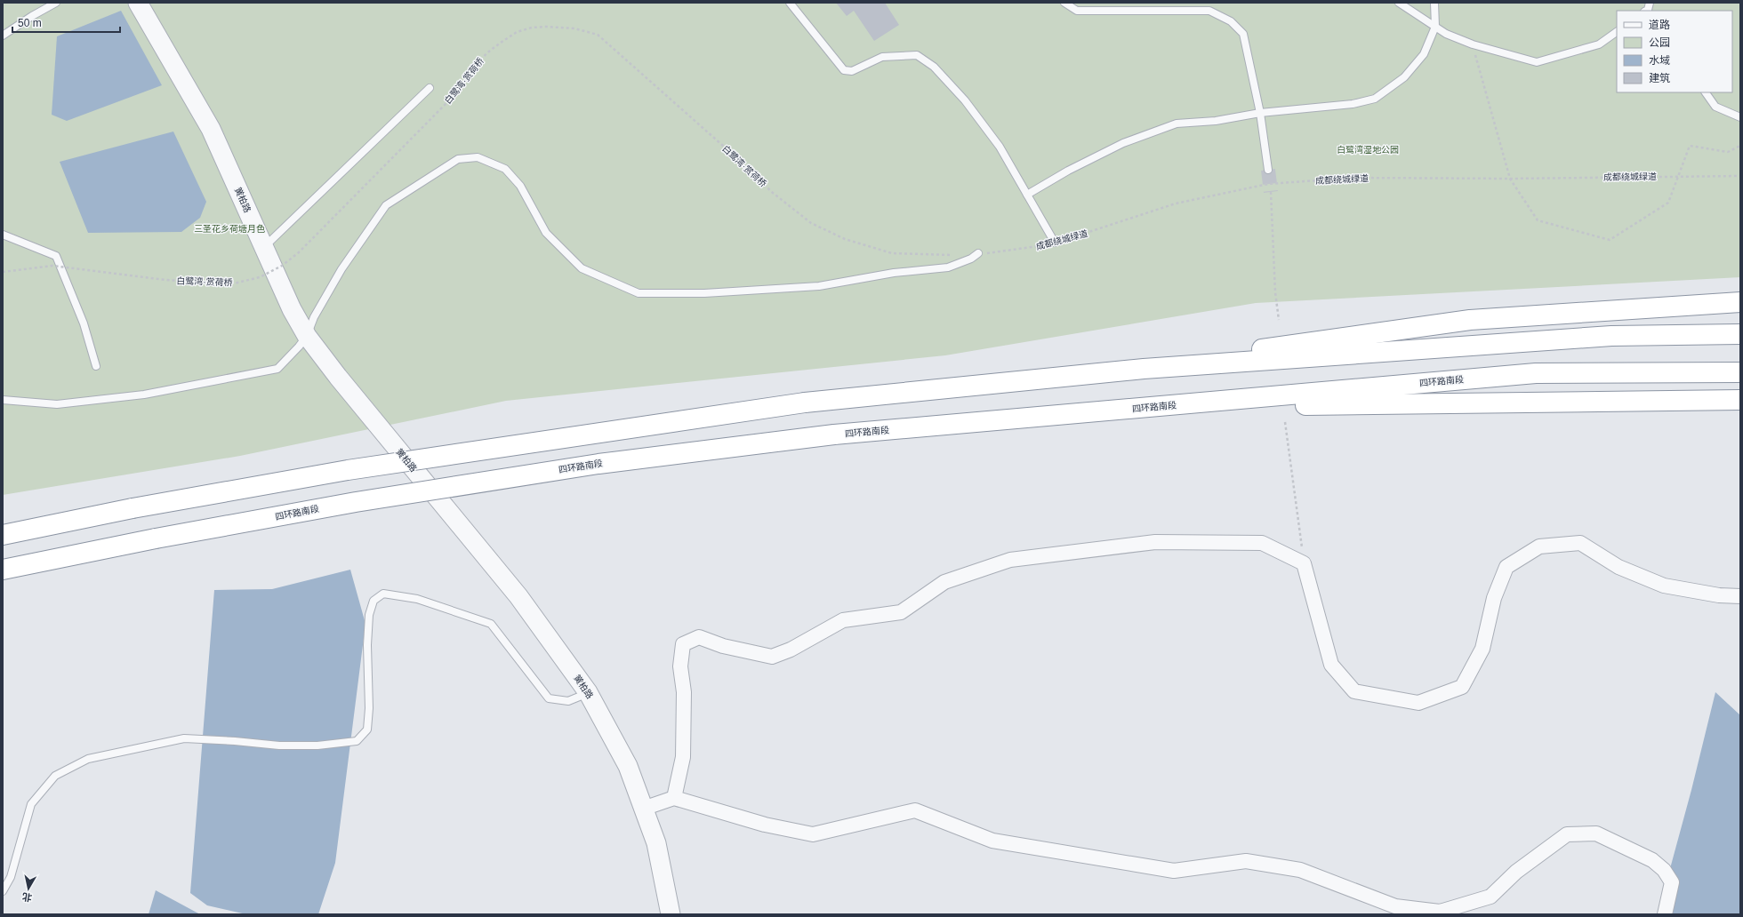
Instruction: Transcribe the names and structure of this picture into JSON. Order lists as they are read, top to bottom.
{
  "streets": {
    "highway": ["四环路南段"],
    "street": ["黉柏路"],
    "path": ["白鹭湾·赏荷桥", "成都绕城绿道"]
  },
  "crossings": [
    ["白鹭湾·赏荷桥", "成都绕城绿道"]
  ],
  "parks": ["白鹭湾湿地公园", "三圣花乡荷塘月色"],
  "legend": [
    "道路",
    "公园",
    "水域",
    "建筑"
  ],
  "scale_bar": "50 m",
  "north": "bottom"
}
